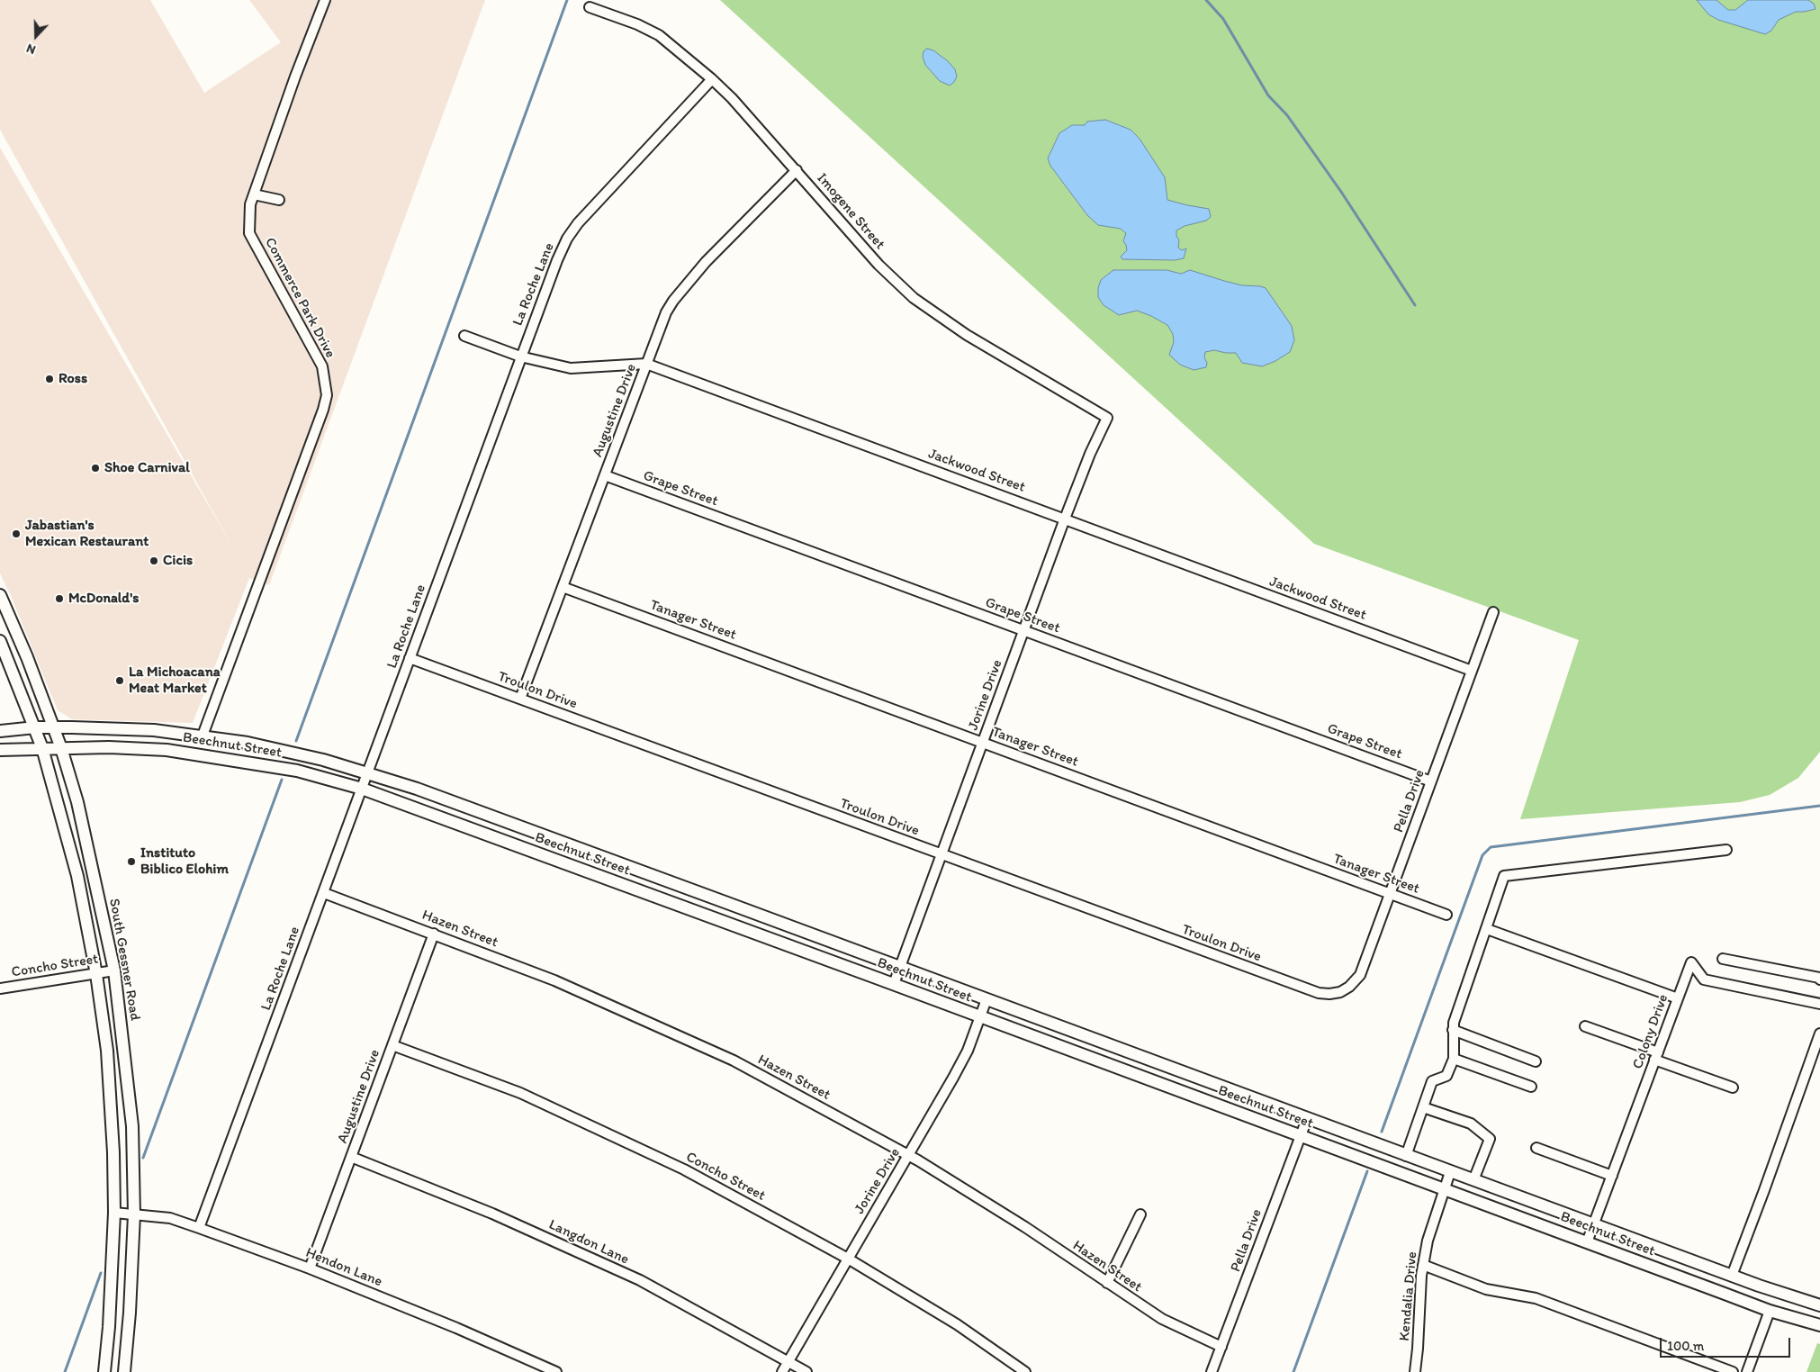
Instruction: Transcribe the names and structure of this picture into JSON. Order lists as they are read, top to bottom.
{
  "streets": {
    "main road": ["Beechnut Street", "South Gessner Road"],
    "street": [
      "Imogene Street",
      "La Roche Lane",
      "Commerce Park Drive",
      "Augustine Drive",
      "Jackwood Street",
      "Grape Street",
      "Tanager Street",
      "Troulon Drive",
      "Jorine Drive",
      "Pella Drive",
      "Hazen Street",
      "Concho Street",
      "Colony Drive",
      "Langdon Lane",
      "Hendon Lane",
      "Kendalia Drive"
    ]
  },
  "crossings": [
    ["Imogene Street", "La Roche Lane"],
    ["Imogene Street", "Augustine Drive"],
    ["Imogene Street", "Jorine Drive"],
    ["La Roche Lane", "Jackwood Street"],
    ["La Roche Lane", "Troulon Drive"],
    ["La Roche Lane", "Beechnut Street"],
    ["La Roche Lane", "Hazen Street"],
    ["La Roche Lane", "Hendon Lane"],
    ["Commerce Park Drive", "Beechnut Street"],
    ["Augustine Drive", "Jackwood Street"],
    ["Augustine Drive", "Grape Street"],
    ["Augustine Drive", "Tanager Street"],
    ["Augustine Drive", "Troulon Drive"],
    ["Augustine Drive", "Hazen Street"],
    ["Augustine Drive", "Concho Street"],
    ["Augustine Drive", "Langdon Lane"],
    ["Augustine Drive", "Hendon Lane"],
    ["Jackwood Street", "Jorine Drive"],
    ["Jackwood Street", "Pella Drive"],
    ["Grape Street", "Jorine Drive"],
    ["Grape Street", "Pella Drive"],
    ["Tanager Street", "Jorine Drive"],
    ["Tanager Street", "Pella Drive"],
    ["Troulon Drive", "Jorine Drive"],
    ["Troulon Drive", "Pella Drive"],
    ["Jorine Drive", "Beechnut Street"],
    ["Jorine Drive", "Hazen Street"],
    ["Jorine Drive", "Concho Street"],
    ["Jorine Drive", "Langdon Lane"],
    ["Beechnut Street", "Pella Drive"],
    ["Beechnut Street", "South Gessner Road"],
    ["Beechnut Street", "Colony Drive"],
    ["Beechnut Street", "Kendalia Drive"],
    ["Pella Drive", "Hazen Street"],
    ["South Gessner Road", "Concho Street"],
    ["South Gessner Road", "Hendon Lane"]
  ],
  "places": [
    "Ross",
    "Shoe Carnival",
    "Jabastian's Mexican Restaurant",
    "Cicis",
    "McDonald's",
    "La Michoacana Meat Market",
    "Instituto Biblico Elohim"
  ],
  "scale_bar": "100 m",
  "north": "bottom"
}
